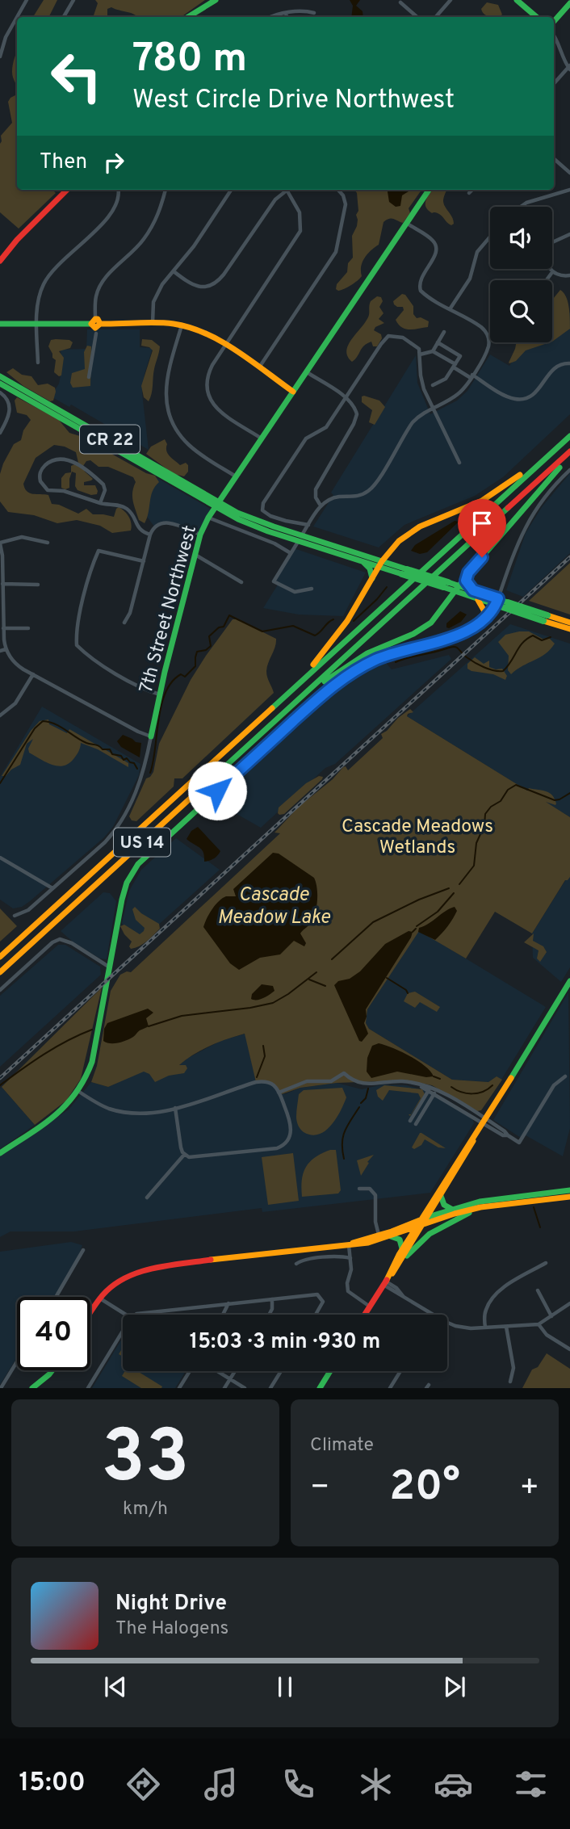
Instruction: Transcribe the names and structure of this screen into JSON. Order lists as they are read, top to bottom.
{
  "streets": {
    "main road": ["CR 22", "7th Street Northwest", "US 14"]
  },
  "crossings": [
    ["CR 22", "7th Street Northwest"]
  ],
  "water": ["Cascade Meadow Lake"],
  "parks": ["Cascade Meadows Wetlands"],
  "page": {
    "turn": ["780 m", "West Circle Drive Northwest"],
    "then": "Then",
    "limit": "40",
    "trip": "15:03 · 3 min · 930 m",
    "tile": [
      ["33", "km/h"],
      "Climate"
    ],
    "heat": ["−", "20°", "+"],
    "song": ["Night Drive", "The Halogens"],
    "tabs": "15:00"
  }
}
